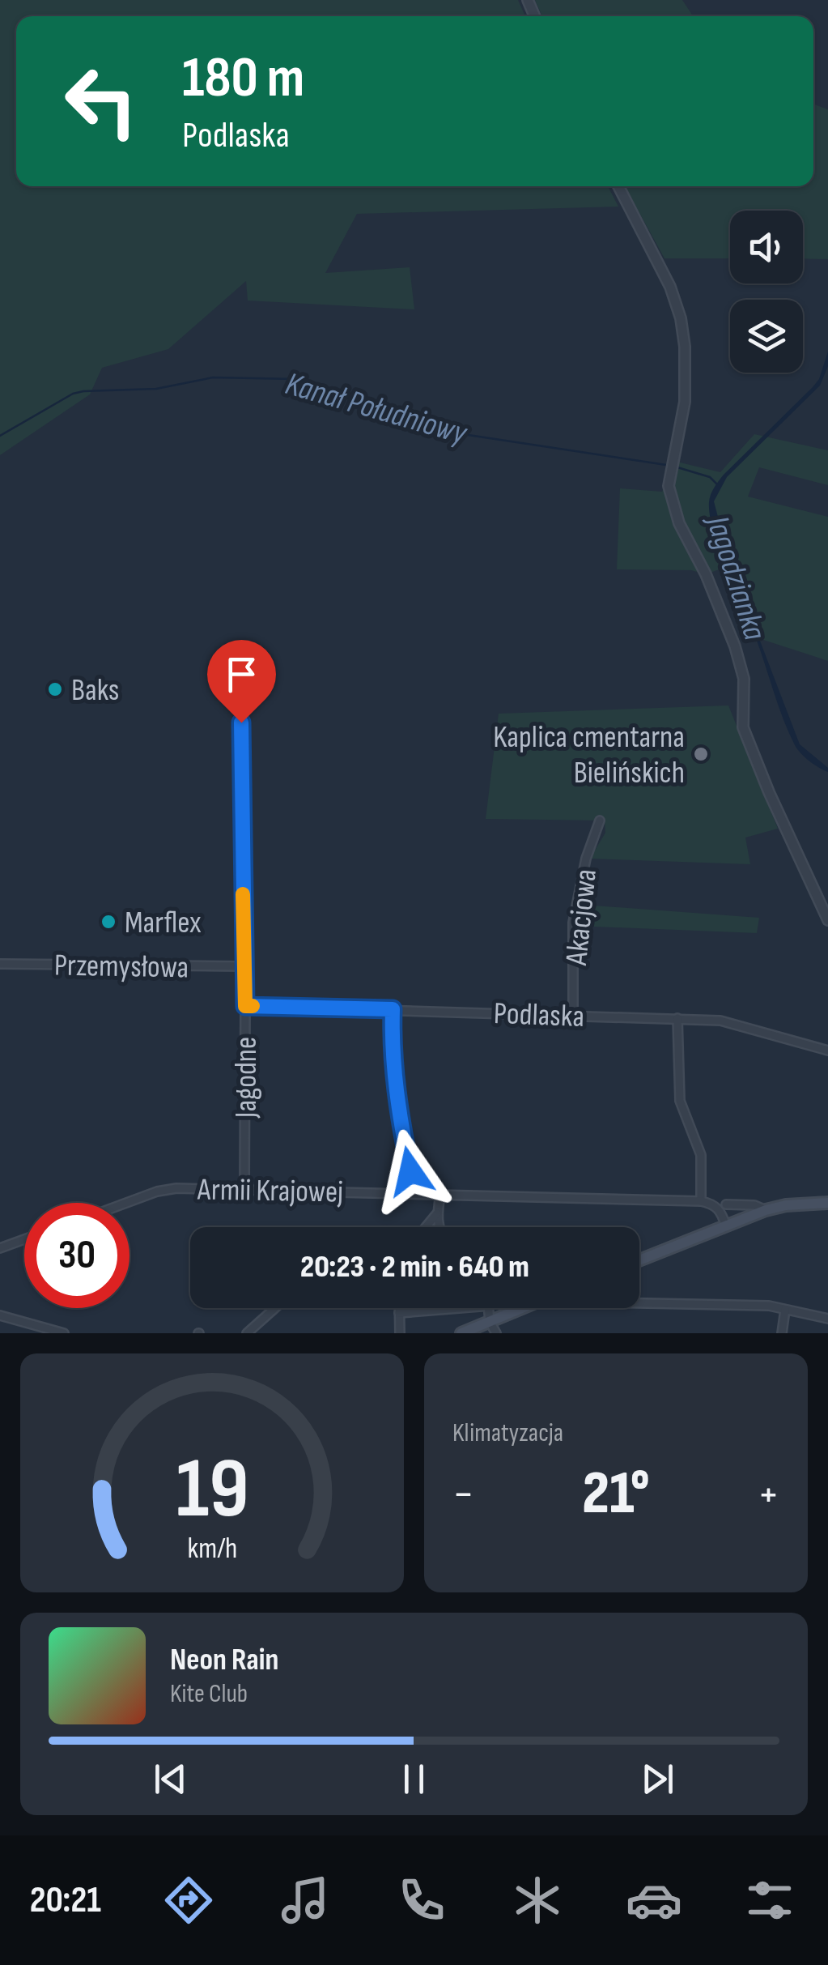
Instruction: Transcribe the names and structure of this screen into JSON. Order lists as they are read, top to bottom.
{
  "streets": {
    "street": [
      "Akacjowa",
      "Przemysłowa",
      "Podlaska",
      "Jagodne",
      "Armii Krajowej"
    ]
  },
  "crossings": [
    ["Akacjowa", "Podlaska"],
    ["Przemysłowa", "Jagodne"],
    ["Podlaska", "Jagodne"],
    ["Jagodne", "Armii Krajowej"]
  ],
  "water": ["Kanał Południowy", "Jagodzianka"],
  "places": ["Baks", "Kaplica cmentarna Bielińskich", "Marflex"],
  "page": {
    "turn": ["180 m", "Podlaska"],
    "limit": "30",
    "trip": "20:23 · 2 min · 640 m",
    "tile": "Klimatyzacja",
    "heat": ["−", "21°", "+"],
    "song": ["Neon Rain", "Kite Club"],
    "tabs": "20:21",
    "gauge": ["19", "km/h"]
  }
}
